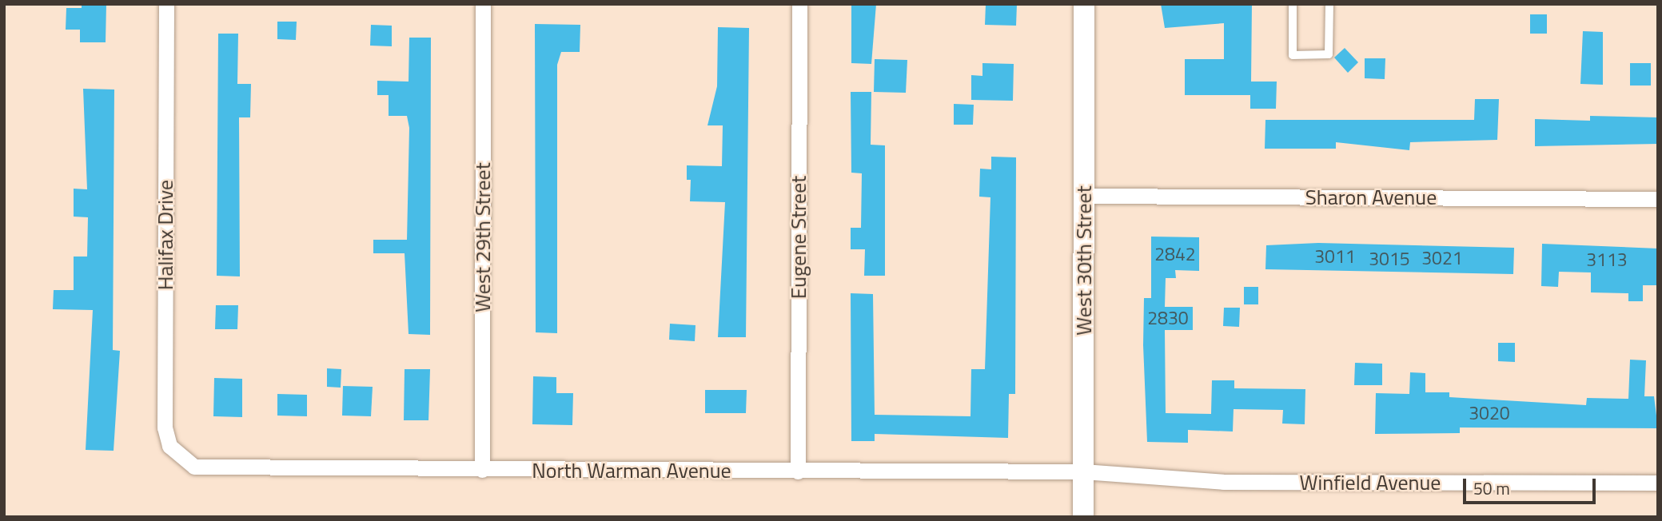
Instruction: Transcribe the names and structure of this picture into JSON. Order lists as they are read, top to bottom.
{
  "streets": {
    "main road": ["West 30th Street"],
    "street": [
      "Sharon Avenue",
      "Halifax Drive",
      "West 29th Street",
      "Eugene Street",
      "North Warman Avenue",
      "Winfield Avenue"
    ]
  },
  "crossings": [
    ["Sharon Avenue", "West 30th Street"],
    ["Halifax Drive", "North Warman Avenue"],
    ["West 29th Street", "North Warman Avenue"],
    ["Eugene Street", "North Warman Avenue"],
    ["West 30th Street", "North Warman Avenue"],
    ["West 30th Street", "Winfield Avenue"],
    ["North Warman Avenue", "Winfield Avenue"]
  ],
  "house_numbers": [
    "2842",
    "3011",
    "3021",
    "3015",
    "3113",
    "2830",
    "3020"
  ],
  "scale_bar": "50 m"
}
